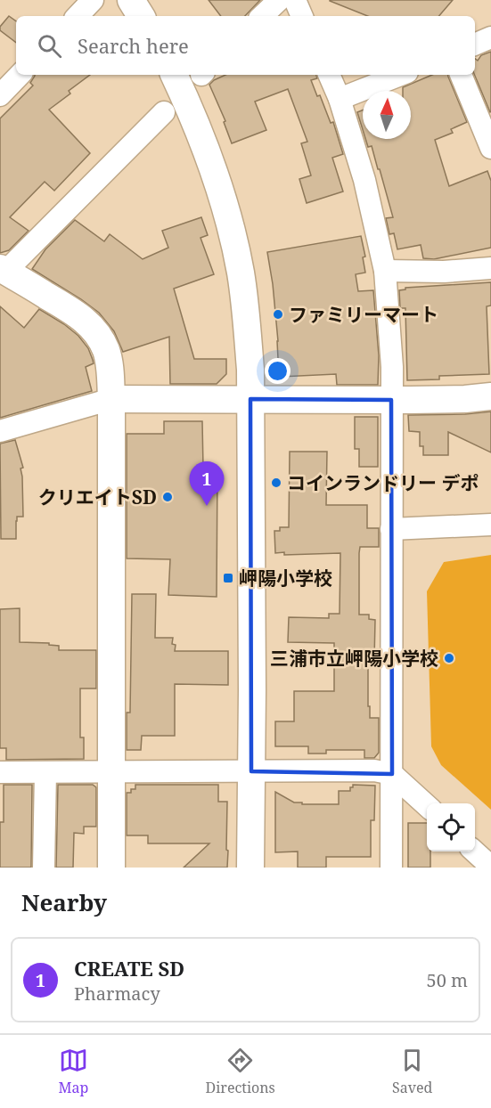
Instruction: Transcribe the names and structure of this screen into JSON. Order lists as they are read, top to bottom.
{
  "places": {
    "other": [
      "ファミリーマート",
      "コインランドリー デポ",
      "クリエイトSD",
      "三浦市立岬陽小学校"
    ],
    "transit": ["岬陽小学校"]
  },
  "north": "top",
  "page": {
    "search": "Search here",
    "pins": "1",
    "heading": "Nearby",
    "list": [
      {
        "mark": "1",
        "name": "CREATE SD",
        "note": "Pharmacy",
        "value": "50 m"
      }
    ],
    "nav": ["Map", "Directions", "Saved"]
  }
}
